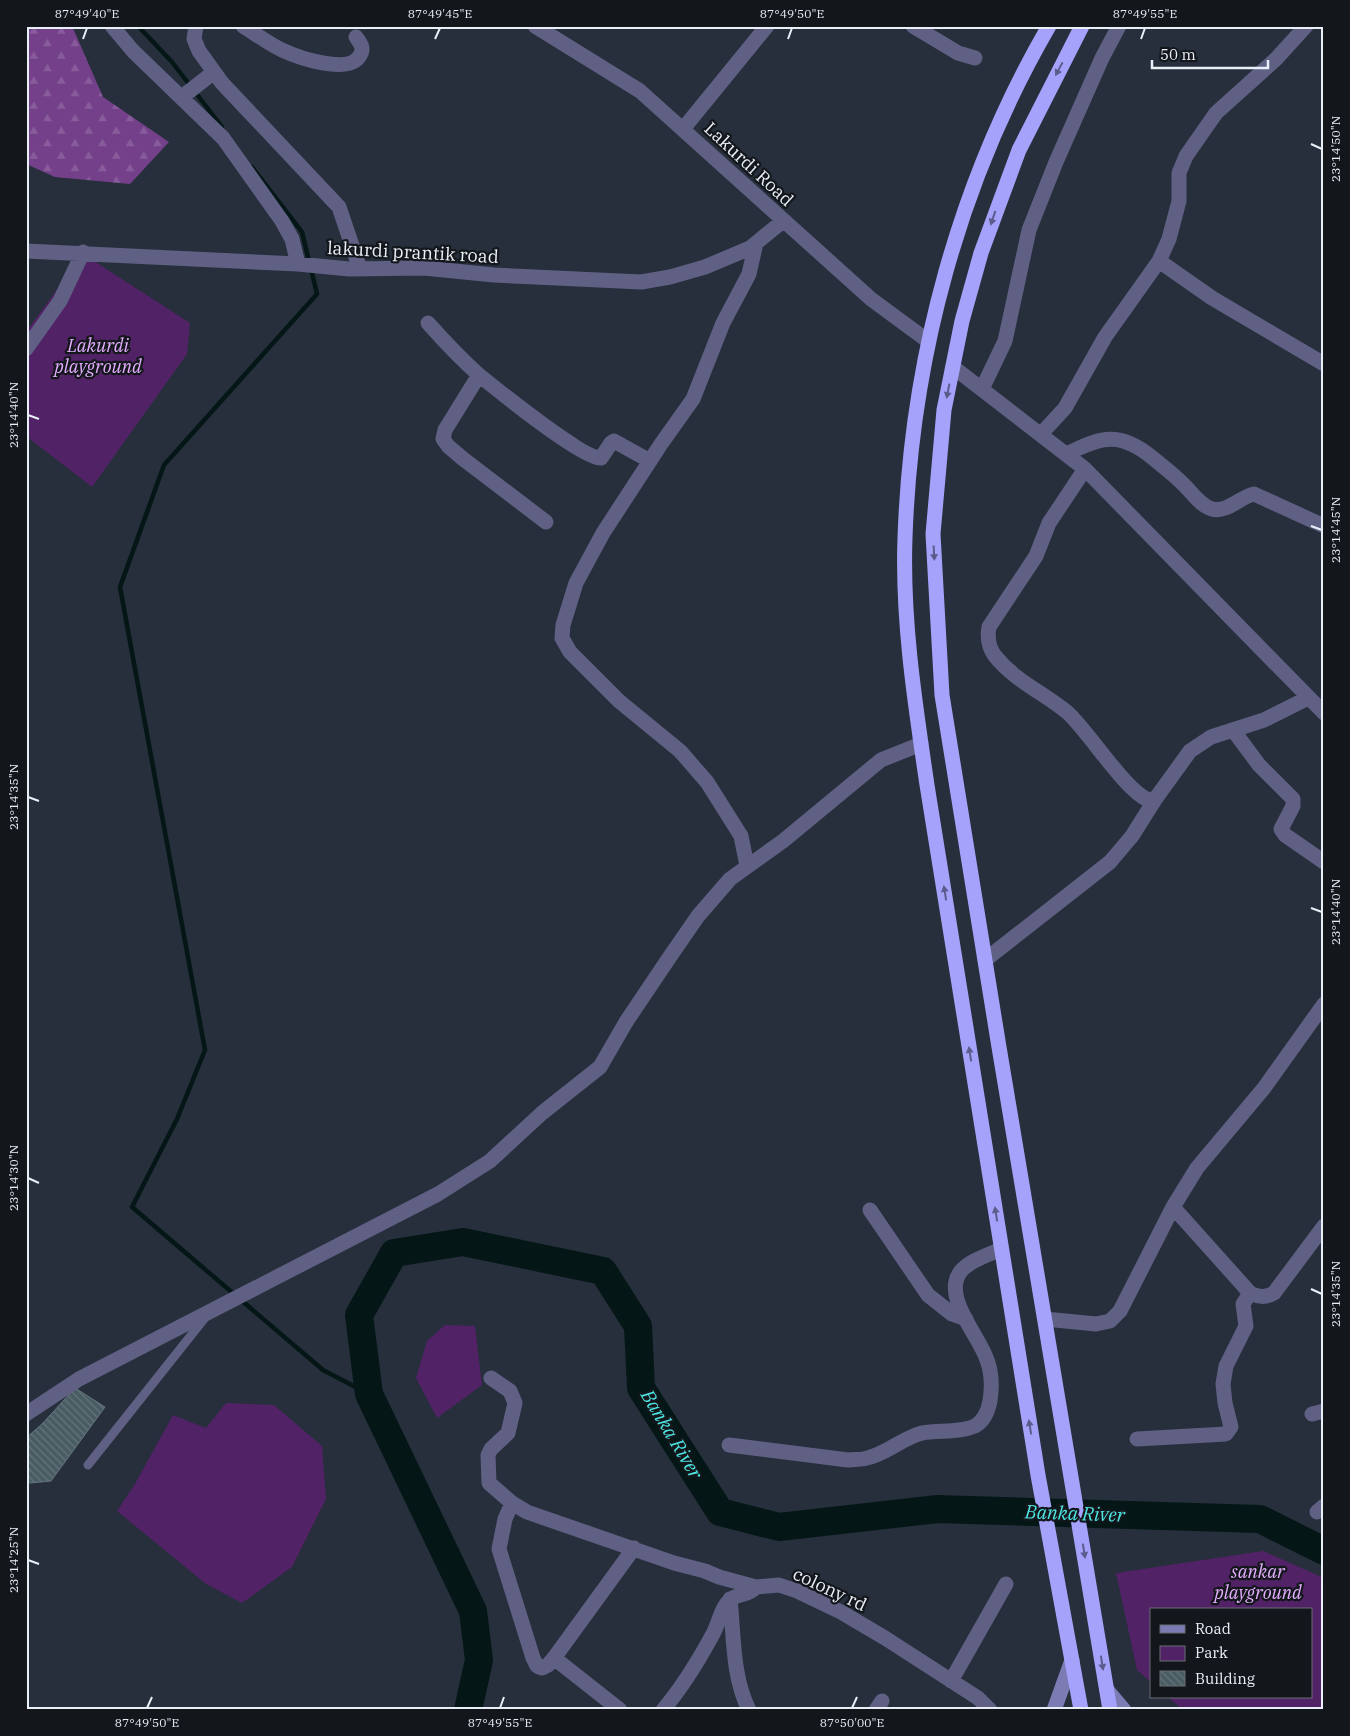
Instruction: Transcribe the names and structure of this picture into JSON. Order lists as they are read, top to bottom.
{
  "streets": {
    "street": ["Lakurdi Road", "lakurdi prantik road", "colony rd"]
  },
  "crossings": [
    ["Lakurdi Road", "lakurdi prantik road"]
  ],
  "water": ["Banka River"],
  "parks": ["Lakurdi playground", "sankar playground"],
  "legend": ["Road", "Park", "Building"],
  "scale_bar": "50 m",
  "coordinates": [
    "87°49'40\"E",
    "87°49'45\"E",
    "87°49'50\"E",
    "87°49'55\"E",
    "23°14'50\"N",
    "23°14'40\"N",
    "23°14'45\"N",
    "23°14'35\"N",
    "23°14'30\"N",
    "23°14'25\"N",
    "87°50'00\"E"
  ]
}
